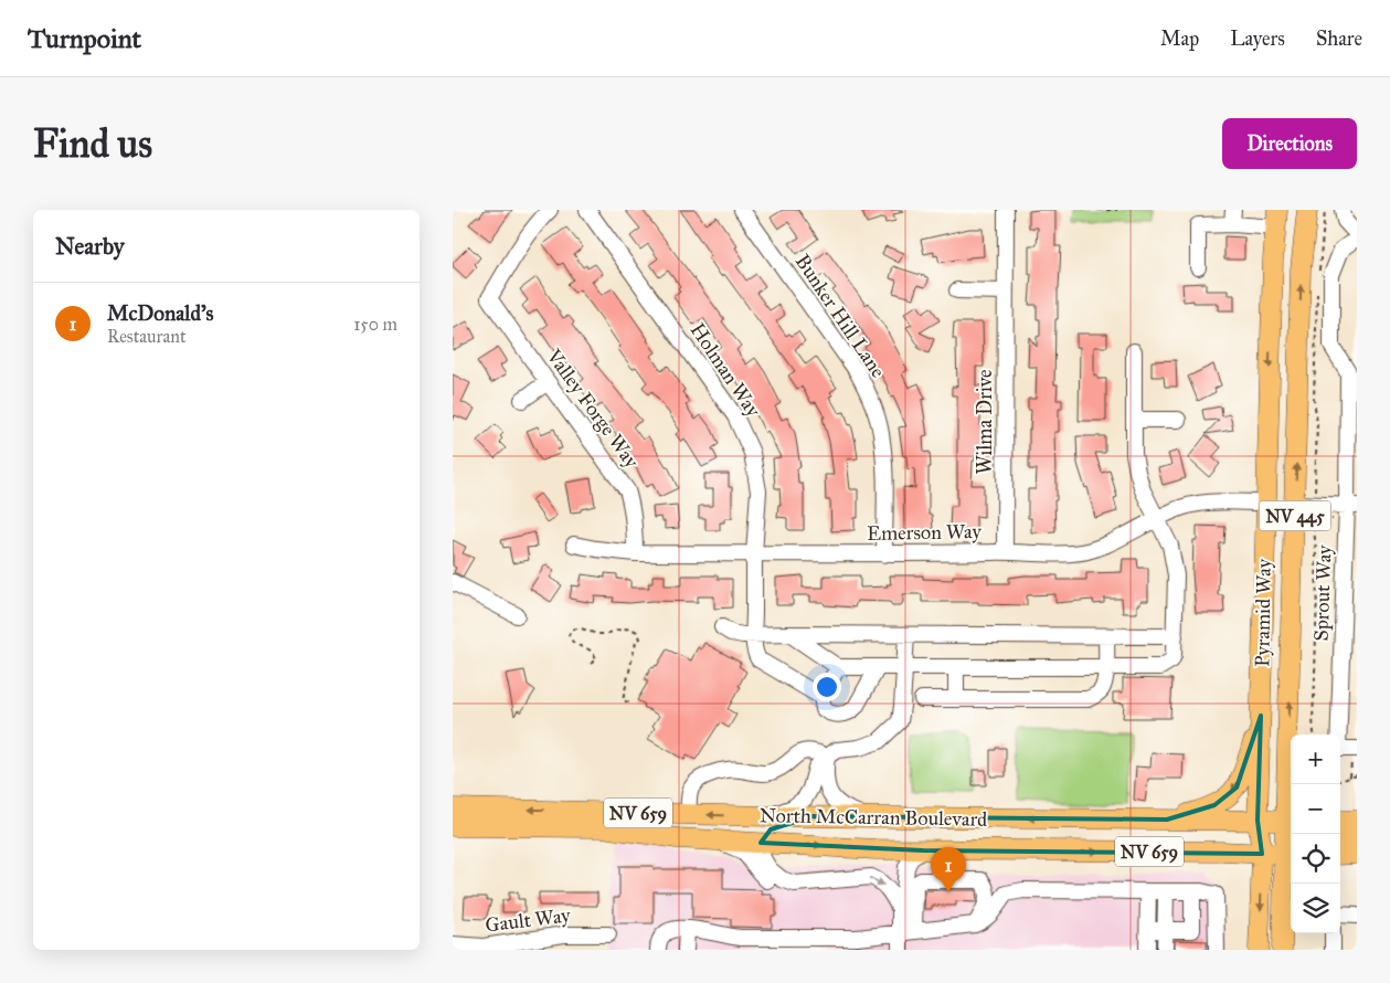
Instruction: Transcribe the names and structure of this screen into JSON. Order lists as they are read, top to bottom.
{
  "streets": {
    "main road": [
      "NV 445",
      "Pyramid Way",
      "NV 659",
      "North McCarran Boulevard"
    ],
    "street": [
      "Bunker Hill Lane",
      "Holman Way",
      "Valley Forge Way",
      "Wilma Drive",
      "Emerson Way",
      "Sprout Way",
      "Gault Way"
    ]
  },
  "crossings": [
    ["Bunker Hill Lane", "Emerson Way"],
    ["Holman Way", "Emerson Way"],
    ["Valley Forge Way", "Emerson Way"],
    ["Wilma Drive", "Emerson Way"],
    ["Emerson Way", "Pyramid Way"],
    ["Pyramid Way", "North McCarran Boulevard"]
  ],
  "page": {
    "header": "Turnpoint",
    "nav": ["Map", "Layers", "Share"],
    "buttons": "Directions",
    "title": "Find us",
    "heading": "Nearby",
    "list": [
      {
        "mark": "1",
        "name": "McDonald's",
        "note": "Restaurant",
        "value": "150 m"
      }
    ],
    "map_buttons": ["+", "−"],
    "pins": "1"
  }
}
